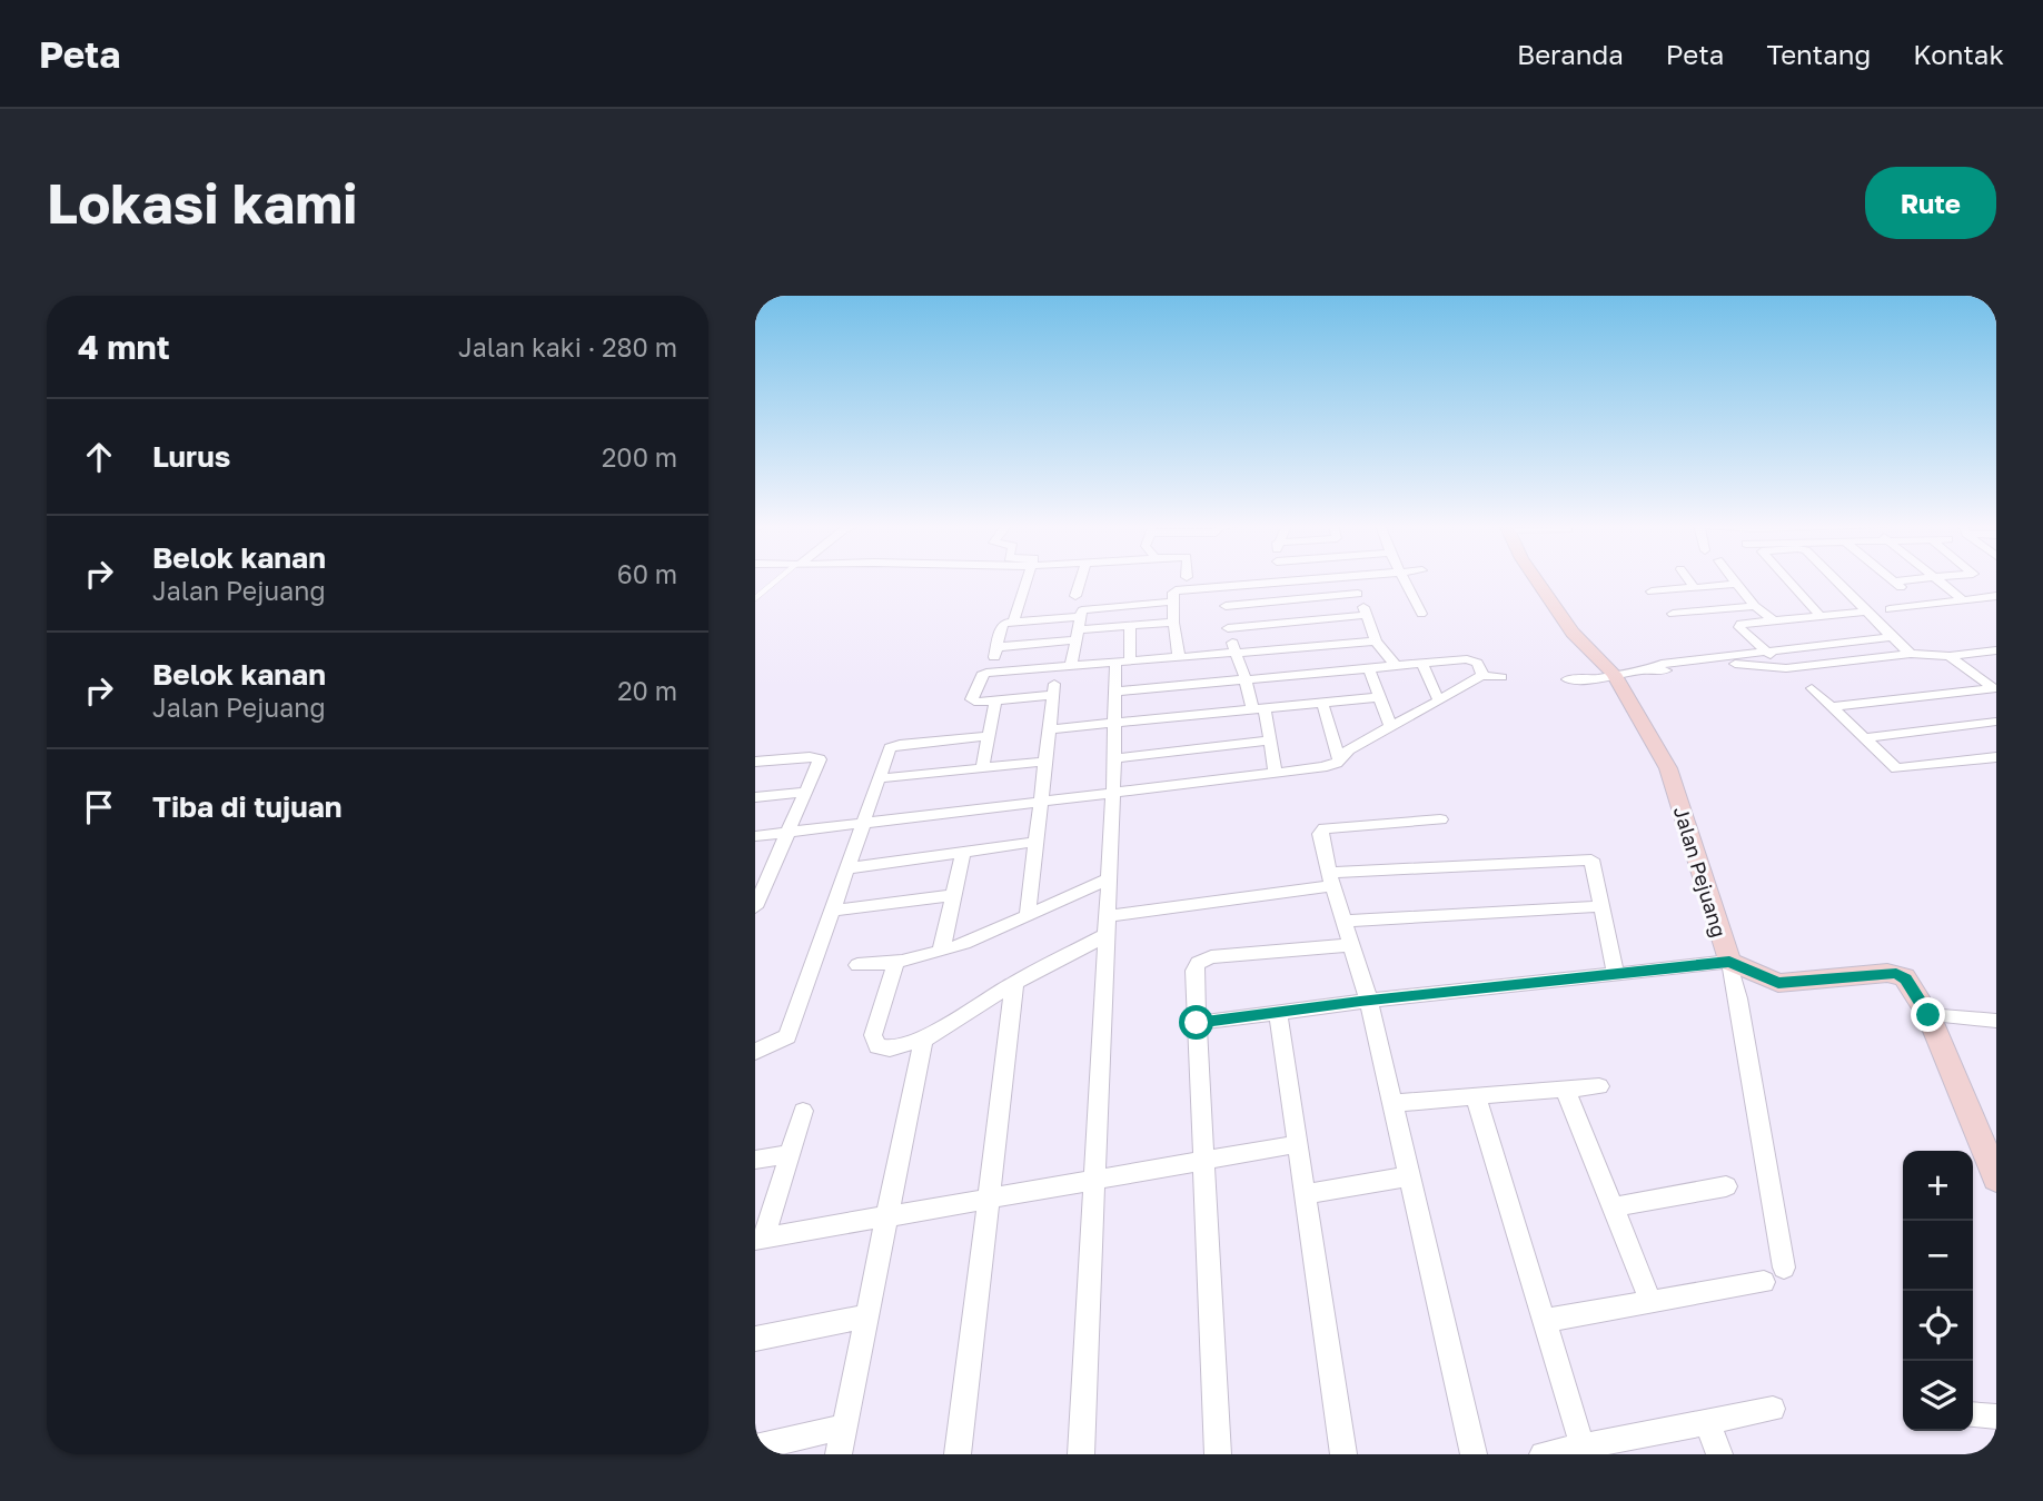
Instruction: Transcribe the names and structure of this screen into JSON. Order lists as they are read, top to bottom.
{
  "streets": {
    "street": ["Jalan Pejuang"]
  },
  "page": {
    "header": "Peta",
    "nav": [
      "Beranda",
      "Peta",
      "Tentang",
      "Kontak"
    ],
    "buttons": "Rute",
    "title": "Lokasi kami",
    "heading": ["4 mnt", "Jalan kaki · 280 m"],
    "list": [
      ["Lurus", "200 m"],
      ["Belok kanan", "Jalan Pejuang", "60 m"],
      ["Belok kanan", "Jalan Pejuang", "20 m"],
      "Tiba di tujuan"
    ],
    "map_buttons": ["+", "−"]
  }
}
